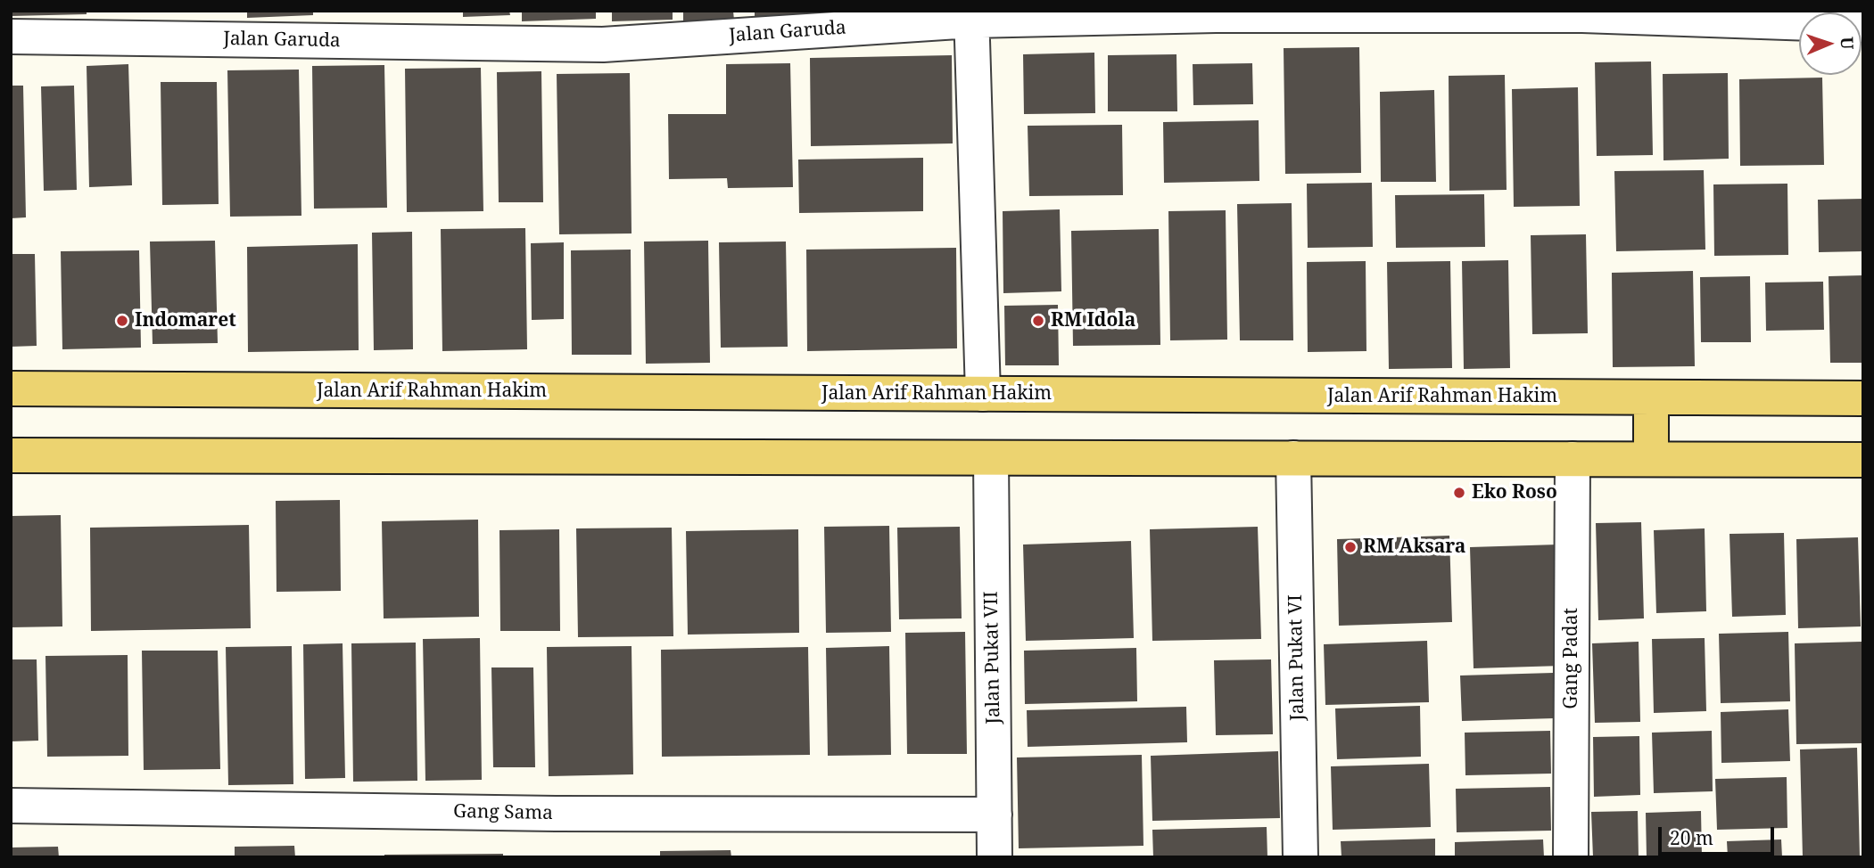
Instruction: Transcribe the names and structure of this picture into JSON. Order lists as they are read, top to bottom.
{
  "streets": {
    "main road": ["Jalan Arif Rahman Hakim"],
    "street": [
      "Jalan Garuda",
      "Jalan Pukat VII",
      "Jalan Pukat VI",
      "Gang Padat",
      "Gang Sama"
    ]
  },
  "crossings": [
    ["Jalan Pukat VII", "Gang Sama"]
  ],
  "places": [
    "Indomaret",
    "RM Idola",
    "Eko Roso",
    "RM Aksara"
  ],
  "scale_bar": "20 m",
  "north": "right"
}
